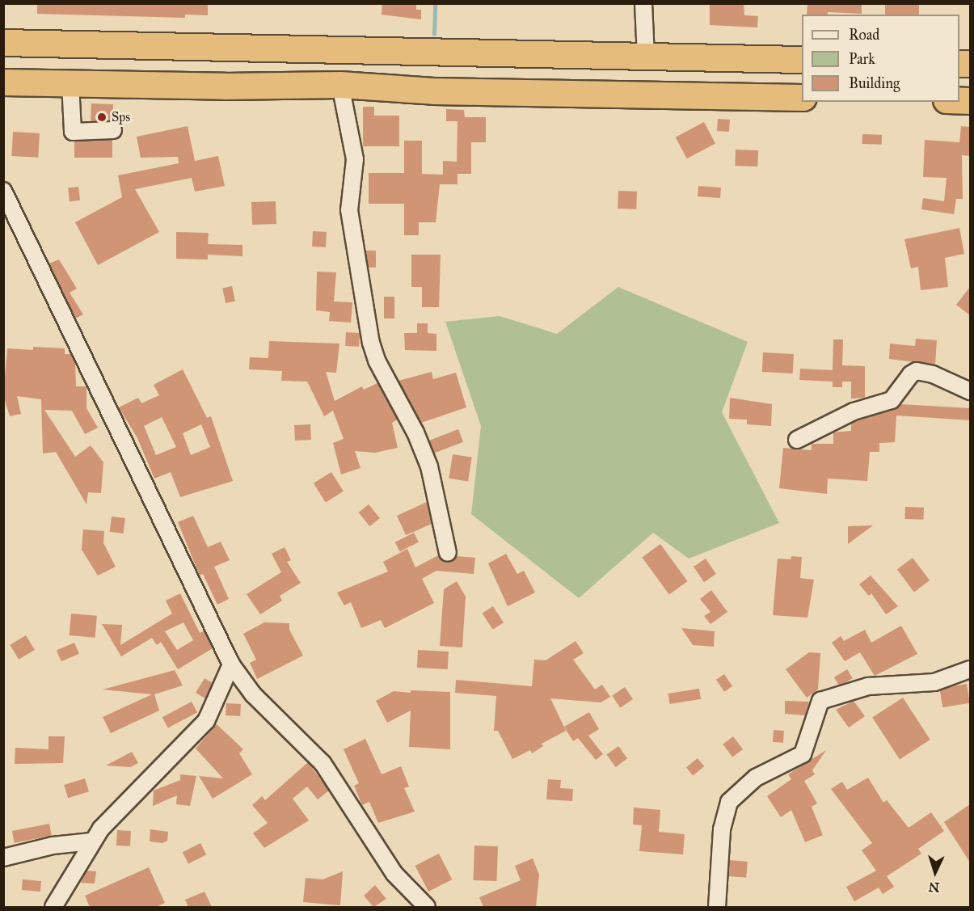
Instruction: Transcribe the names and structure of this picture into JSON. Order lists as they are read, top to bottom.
{
  "places": ["Sps"],
  "legend": ["Road", "Park", "Building"],
  "north": "bottom"
}
